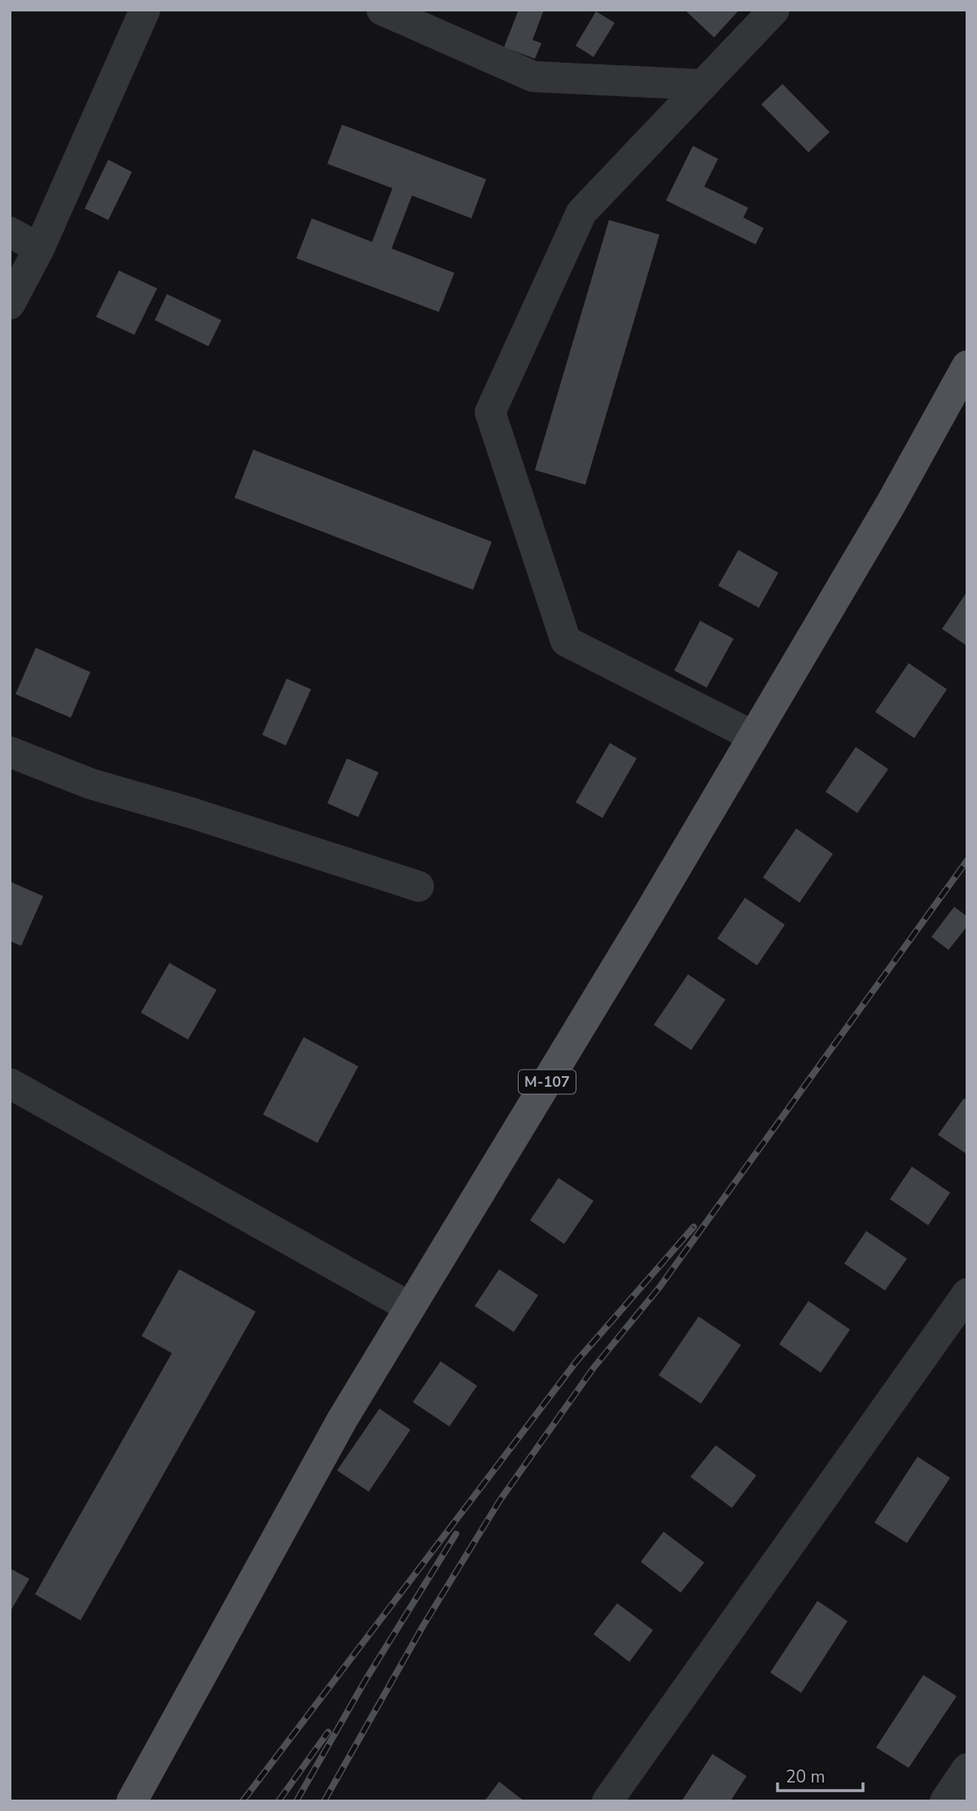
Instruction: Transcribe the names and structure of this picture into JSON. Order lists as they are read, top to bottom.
{
  "streets": {
    "main road": ["М-107"]
  },
  "scale_bar": "20 m"
}
